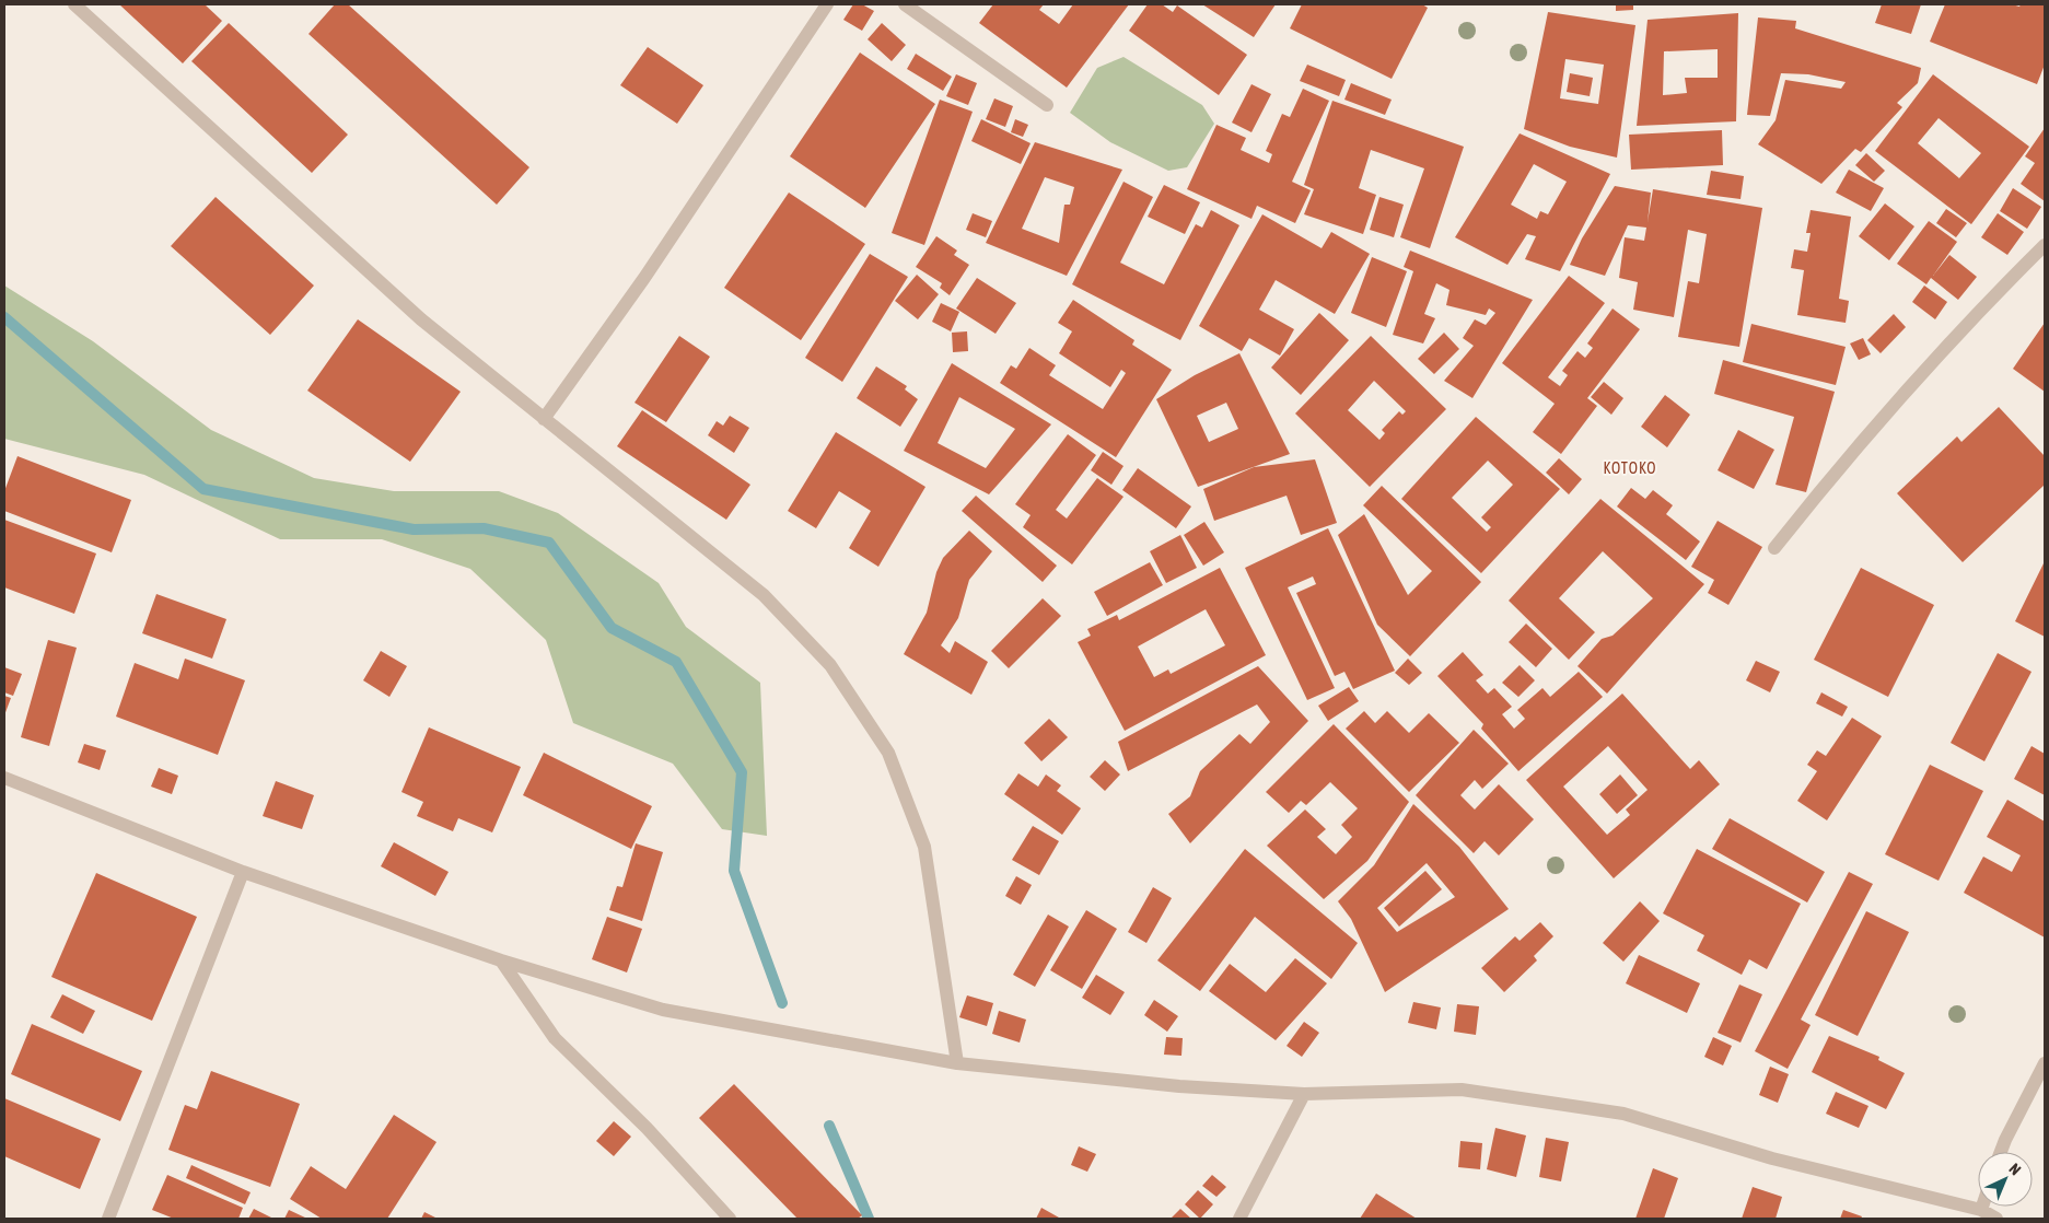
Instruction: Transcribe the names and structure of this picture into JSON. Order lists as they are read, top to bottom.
{
  "districts": ["KOTOKO"],
  "north": "top right"
}
